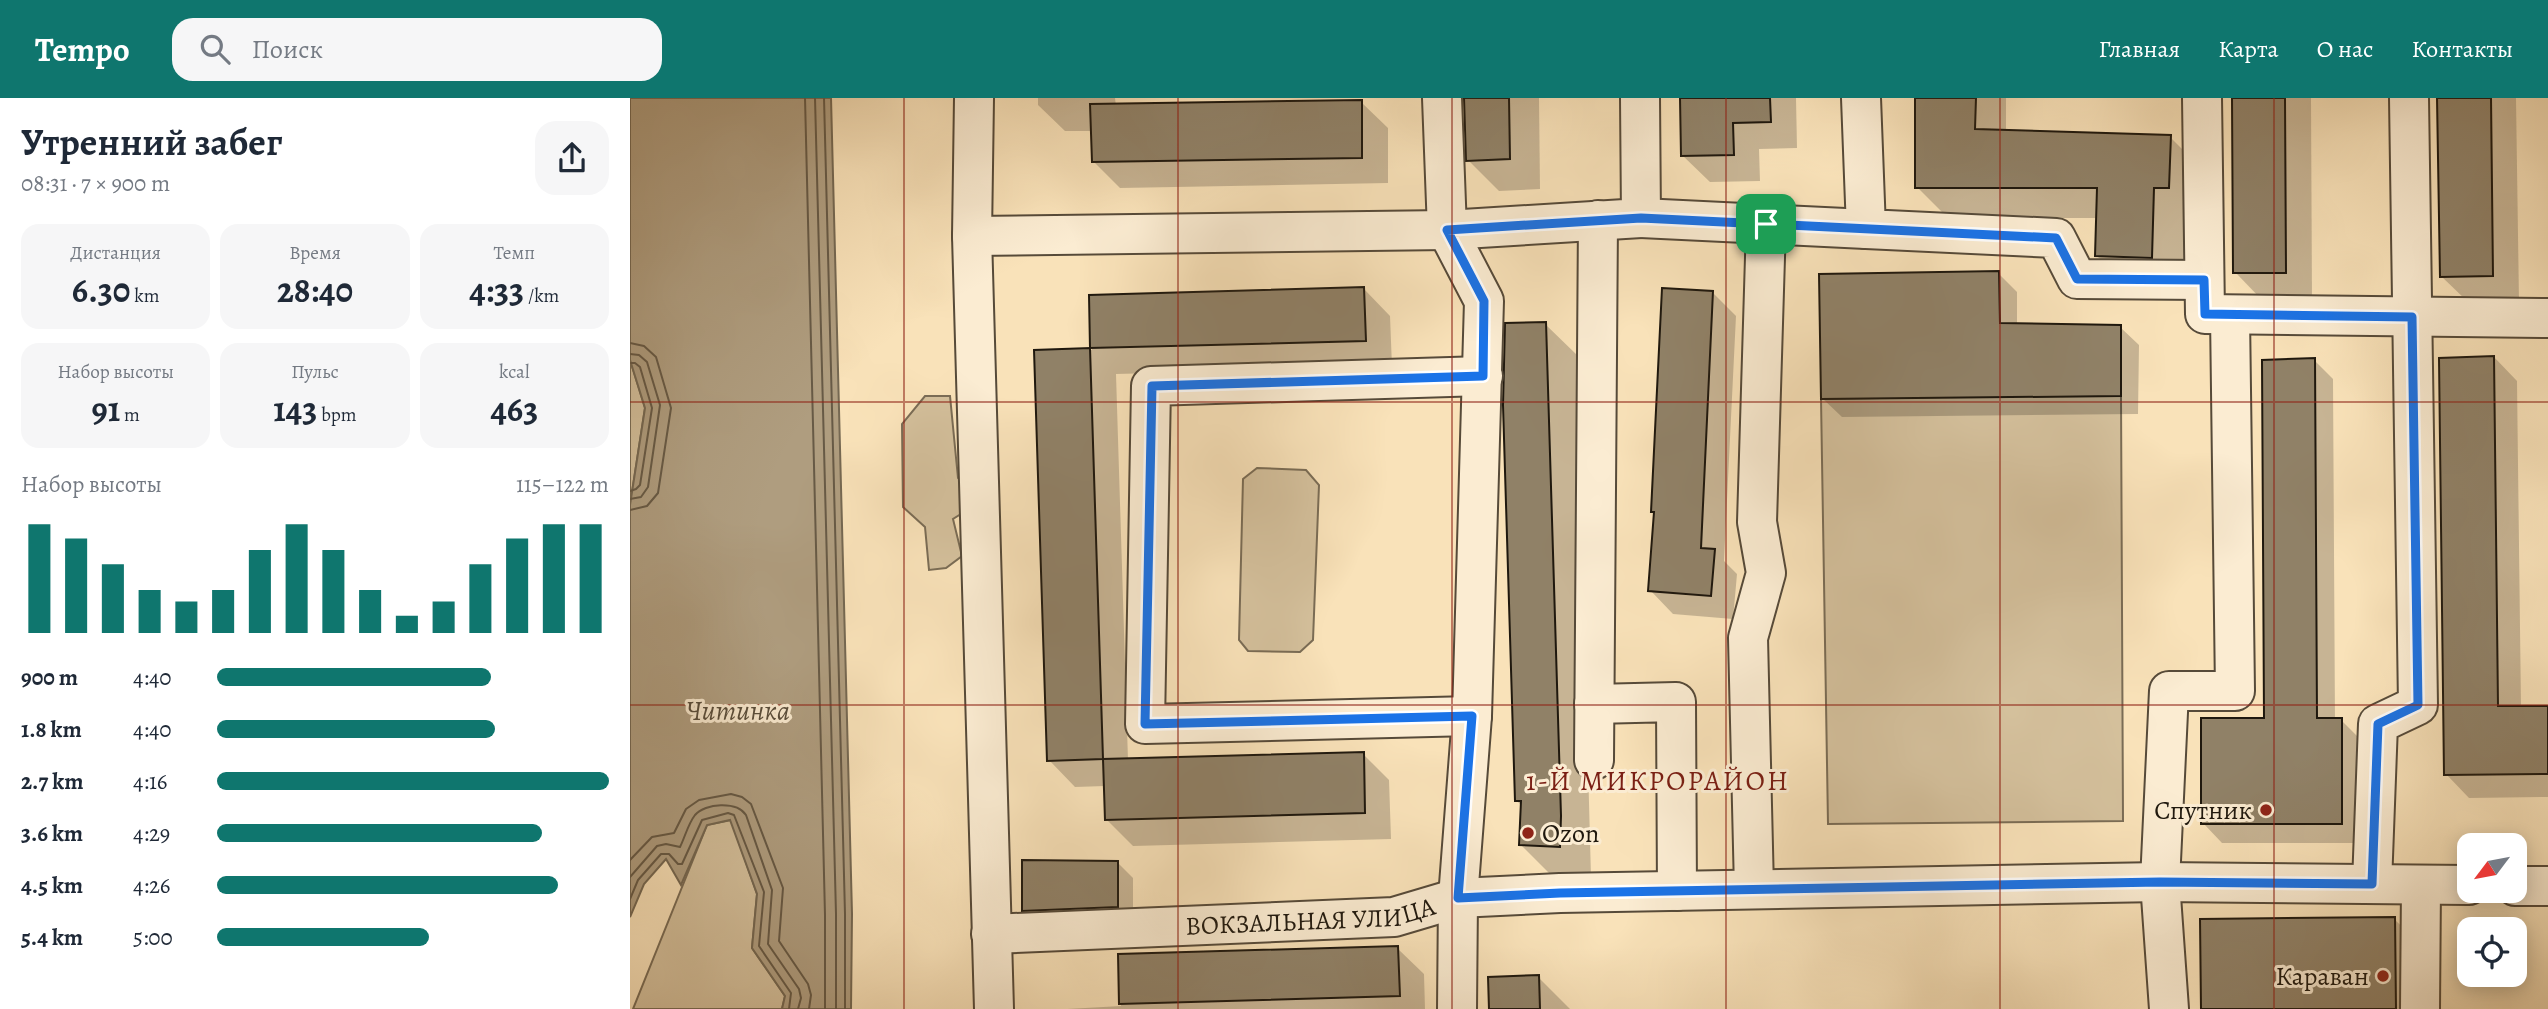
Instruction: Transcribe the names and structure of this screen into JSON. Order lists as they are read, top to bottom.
{
  "streets": {
    "street": ["ВОКЗАЛЬНАЯ УЛИЦА"]
  },
  "districts": ["1-Й МИКРОРАЙОН"],
  "water": ["Читинка"],
  "places": ["Спутник", "Ozon", "Караван"],
  "north": "bottom left",
  "page": {
    "header": "Tempo",
    "search": "Поиск",
    "nav": [
      "Главная",
      "Карта",
      "О нас",
      "Контакты"
    ],
    "heading": ["Утренний забег", "08:31 · 7 × 900 m"],
    "stats": [
      ["Дистанция", "6.30 km"],
      ["Время", "28:40"],
      ["Темп", "4:33 /km"],
      ["Набор высоты", "91 m"],
      ["Пульс", "143 bpm"],
      ["kcal", "463"]
    ],
    "chart": ["Набор высоты", "115–122 m"],
    "list": [
      {
        "name": "900 m",
        "note": "4:40"
      },
      {
        "name": "1.8 km",
        "note": "4:40"
      },
      {
        "name": "2.7 km",
        "note": "4:16"
      },
      {
        "name": "3.6 km",
        "note": "4:29"
      },
      {
        "name": "4.5 km",
        "note": "4:26"
      },
      {
        "name": "5.4 km",
        "note": "5:00"
      }
    ]
  }
}
